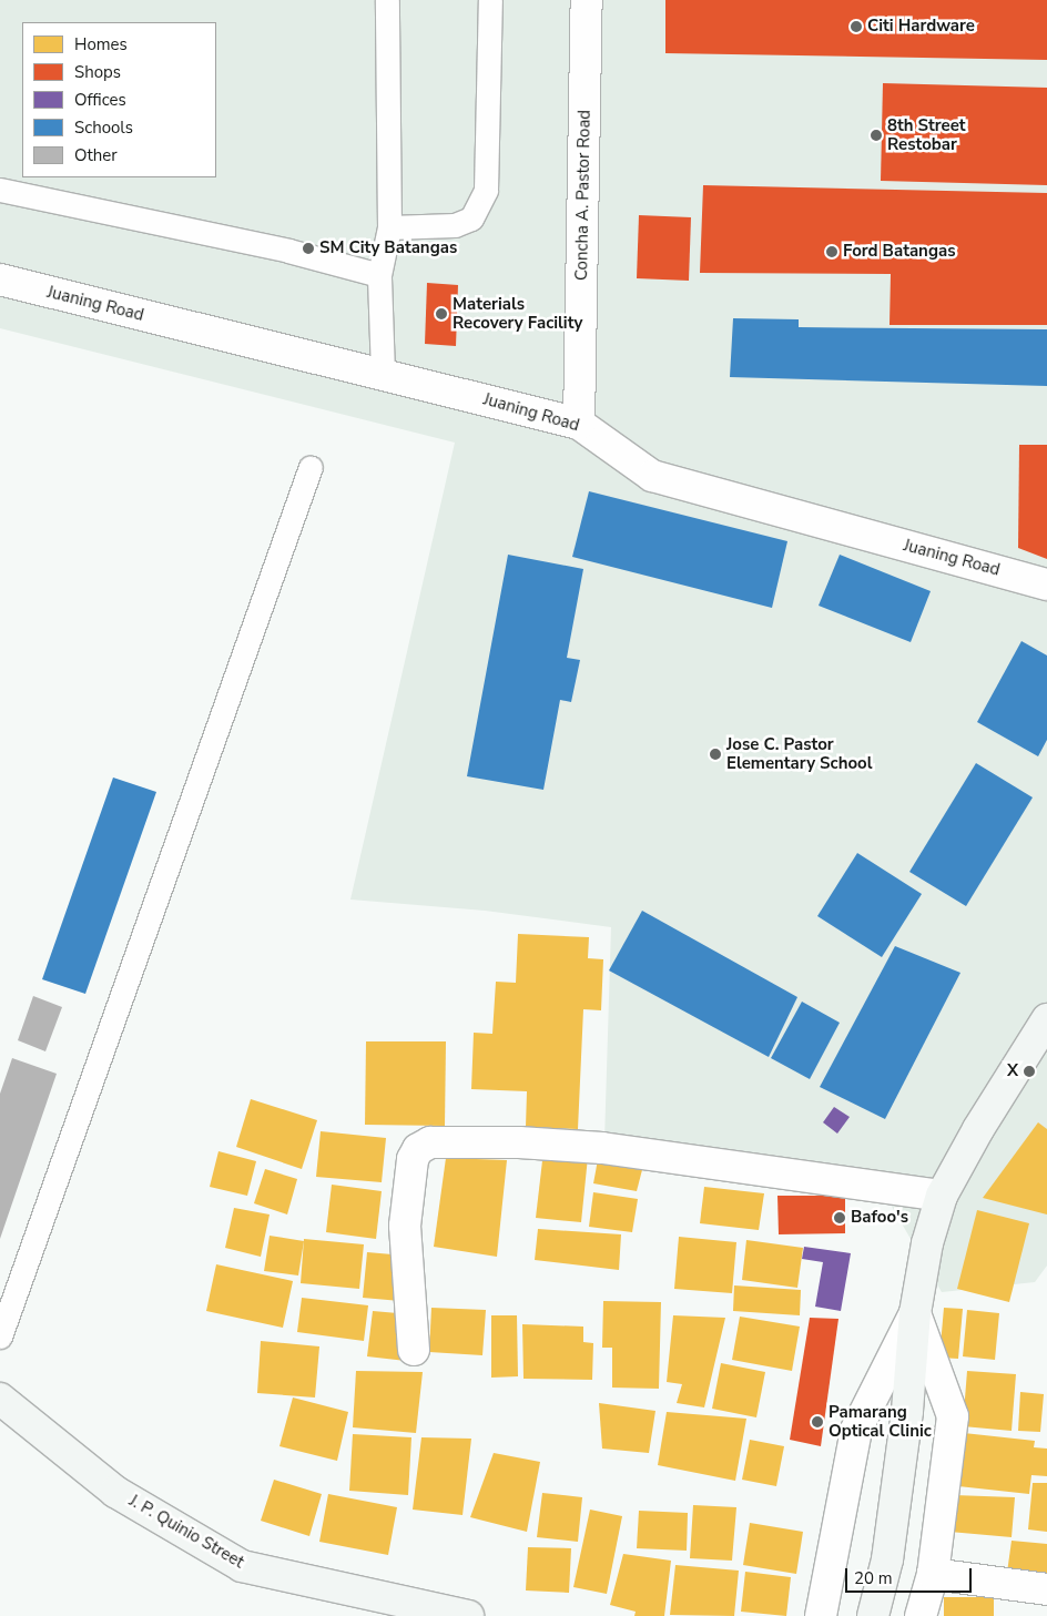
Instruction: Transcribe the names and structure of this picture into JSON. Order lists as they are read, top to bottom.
{
  "streets": {
    "main road": ["J. P. Quinio Street"],
    "street": ["Concha A. Pastor Road", "Juaning Road"]
  },
  "crossings": [
    ["Concha A. Pastor Road", "Juaning Road"]
  ],
  "places": [
    "Citi Hardware",
    "8th Street Restobar",
    "SM City Batangas",
    "Ford Batangas",
    "Materials Recovery Facility",
    "Jose C. Pastor Elementary School",
    "X",
    "Bafoo's",
    "Pamarang Optical Clinic"
  ],
  "legend": [
    "Homes",
    "Shops",
    "Offices",
    "Schools",
    "Other"
  ],
  "scale_bar": "20 m"
}
